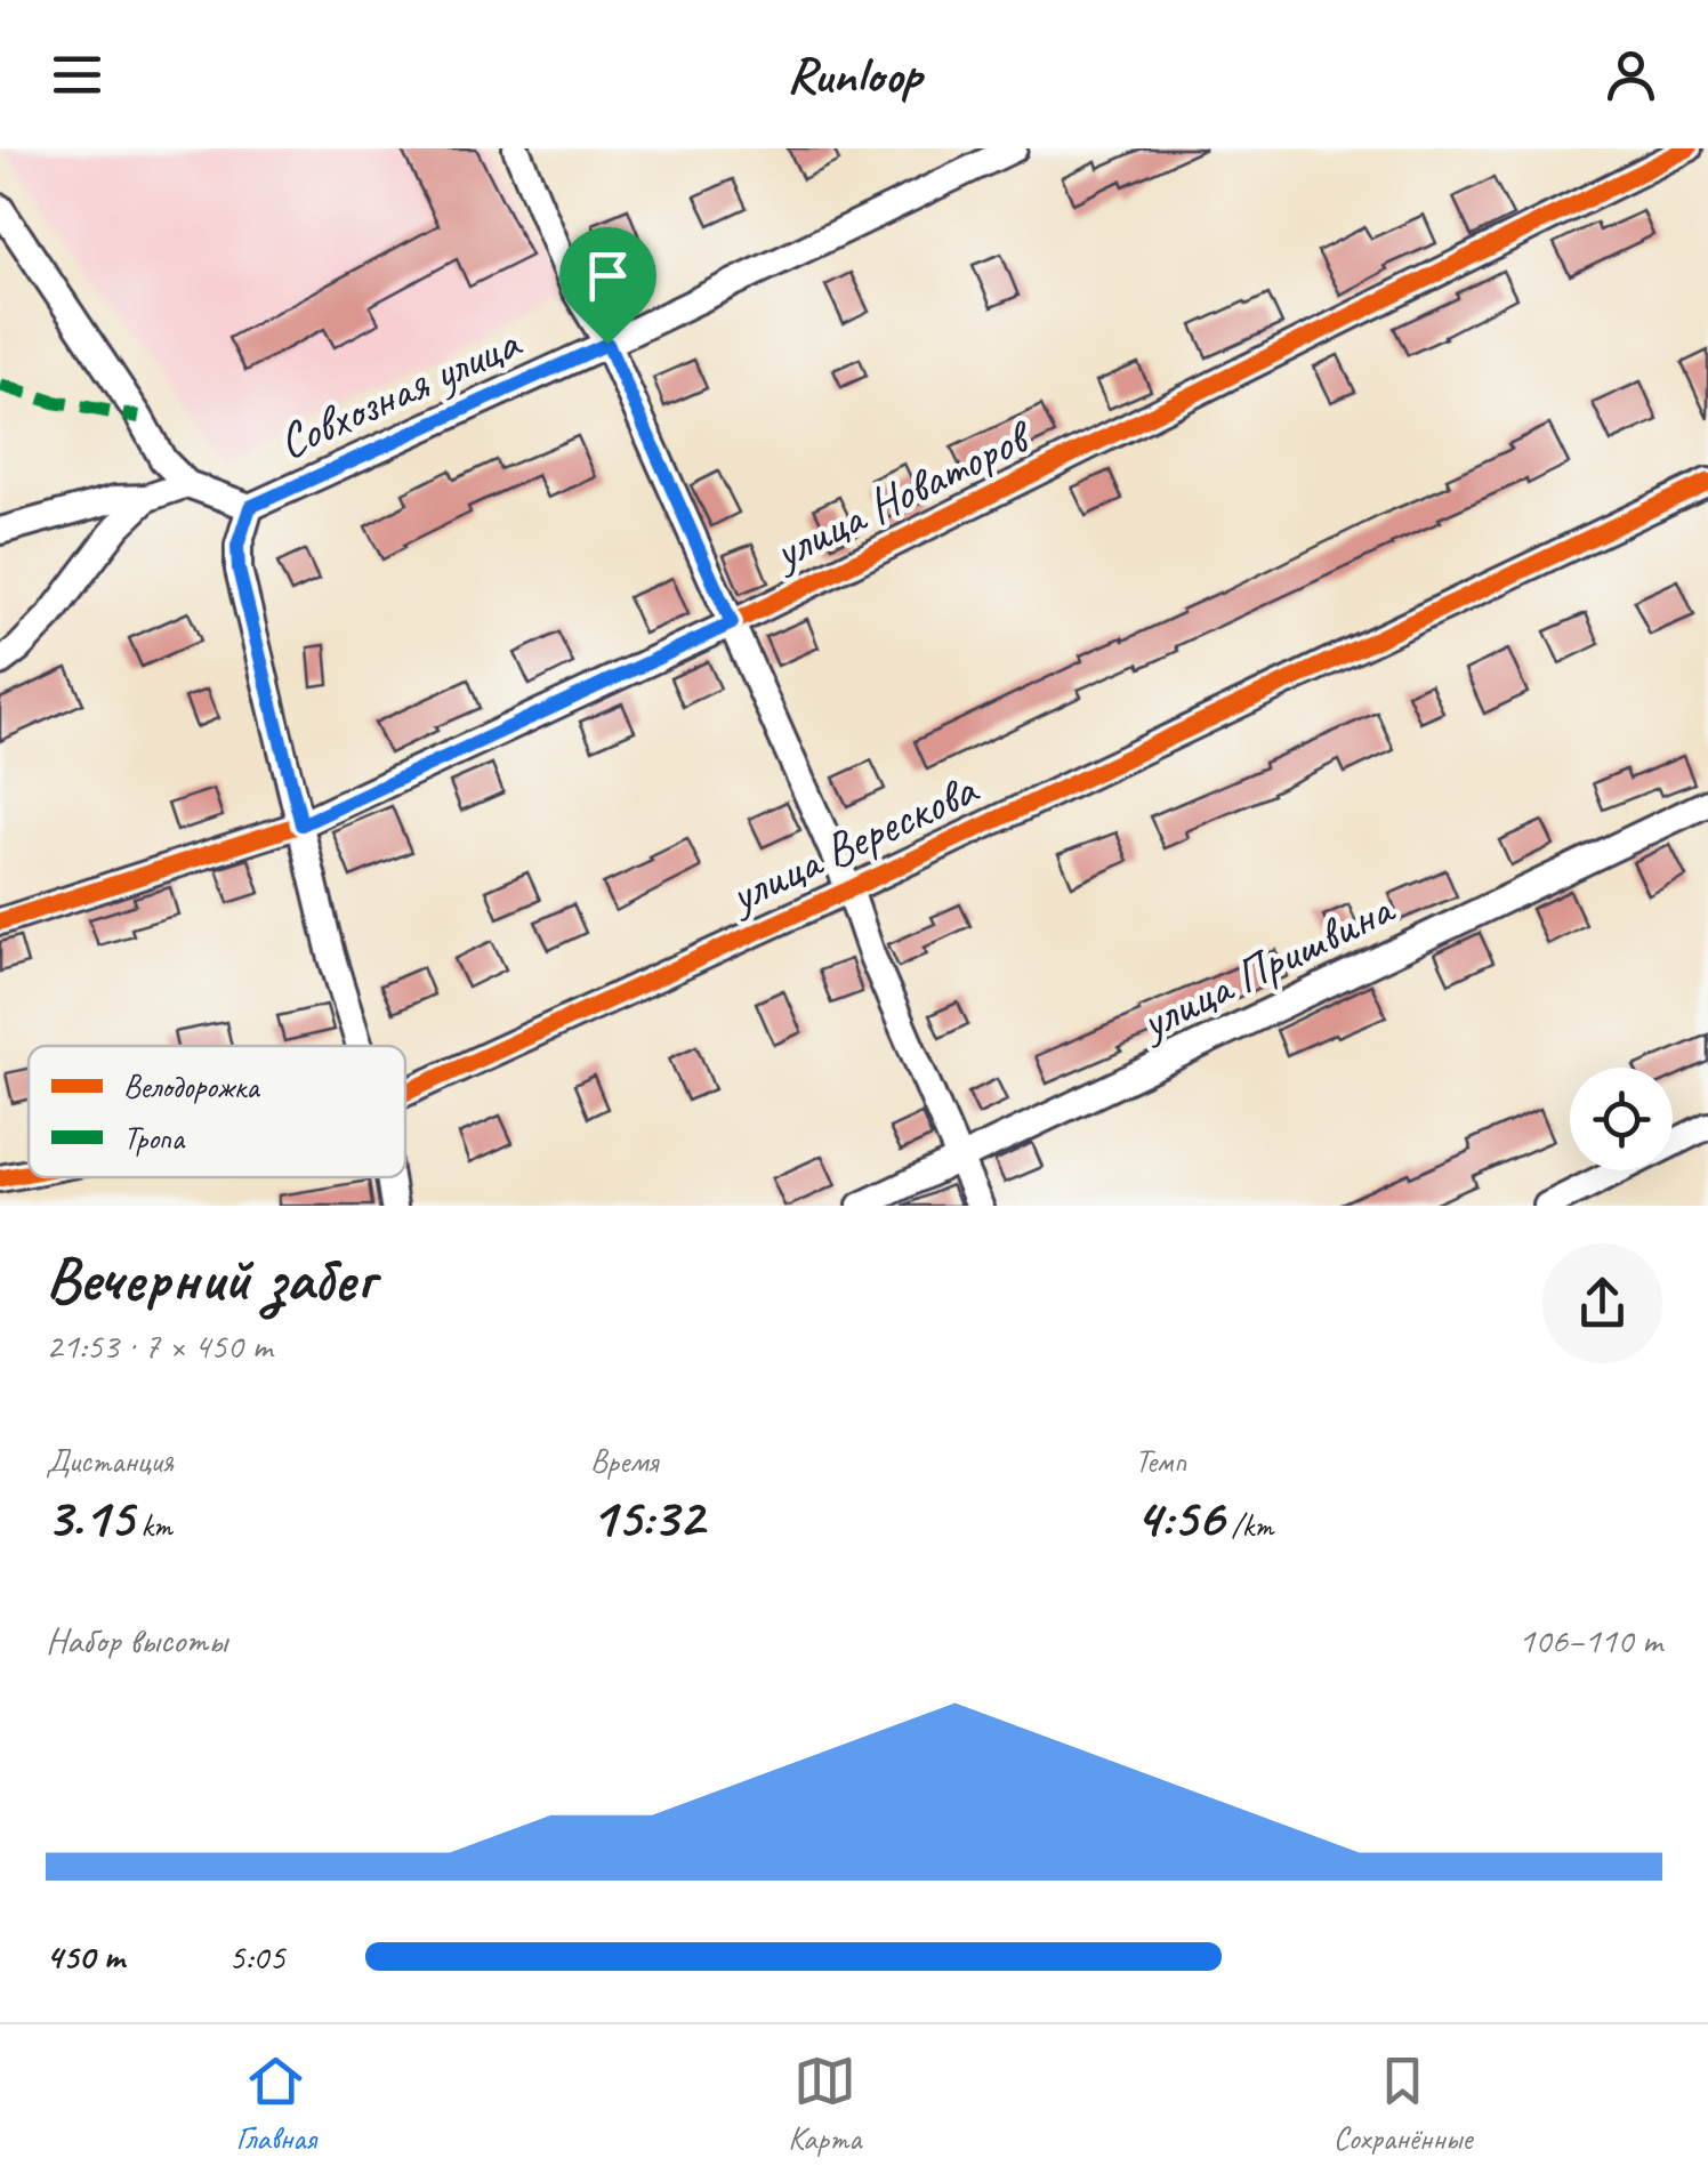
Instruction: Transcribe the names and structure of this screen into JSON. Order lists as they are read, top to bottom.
{
  "streets": {
    "street": [
      "Совхозная улица",
      "улица Новаторов",
      "улица Верескова",
      "улица Пришвина"
    ]
  },
  "legend": ["Велодорожка", "Тропа"],
  "page": {
    "header": "Runloop",
    "heading": ["Вечерний забег", "21:53 · 7 × 450 m"],
    "stats": [
      ["Дистанция", "3.15 km"],
      ["Время", "15:32"],
      ["Темп", "4:56 /km"]
    ],
    "chart": ["Набор высоты", "106–110 m"],
    "list": [
      {
        "name": "450 m",
        "note": "5:05"
      }
    ],
    "tabs": ["Главная", "Карта", "Сохранённые"]
  }
}
